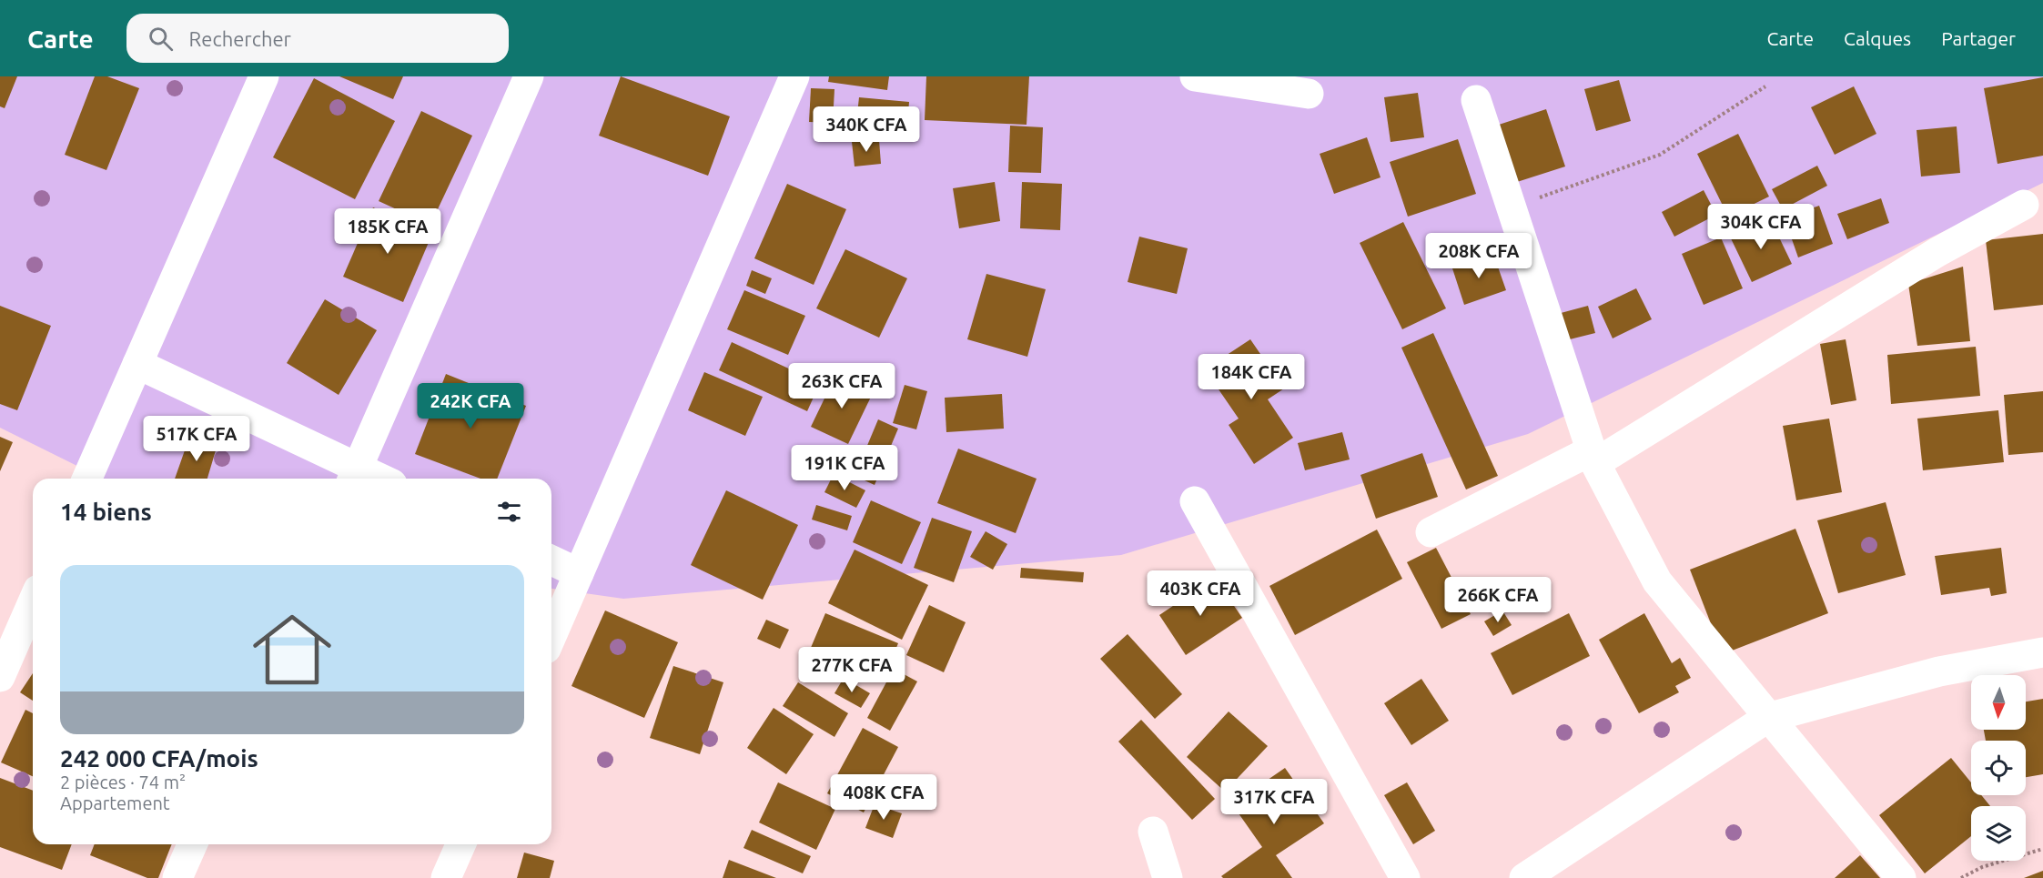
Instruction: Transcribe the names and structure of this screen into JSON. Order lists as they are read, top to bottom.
{
  "north": "bottom",
  "page": {
    "header": "Carte",
    "search": "Rechercher",
    "nav": ["Carte", "Calques", "Partager"],
    "price": [
      "340K CFA",
      "304K CFA",
      "185K CFA",
      "208K CFA",
      "184K CFA",
      "263K CFA",
      "242K CFA",
      "517K CFA",
      "191K CFA",
      "403K CFA",
      "266K CFA",
      "277K CFA",
      "408K CFA",
      "317K CFA"
    ],
    "heading": "14 biens",
    "list": [
      {
        "name": "242 000 CFA/mois",
        "note": "2 pièces · 74 m² · Appartement"
      }
    ]
  }
}
